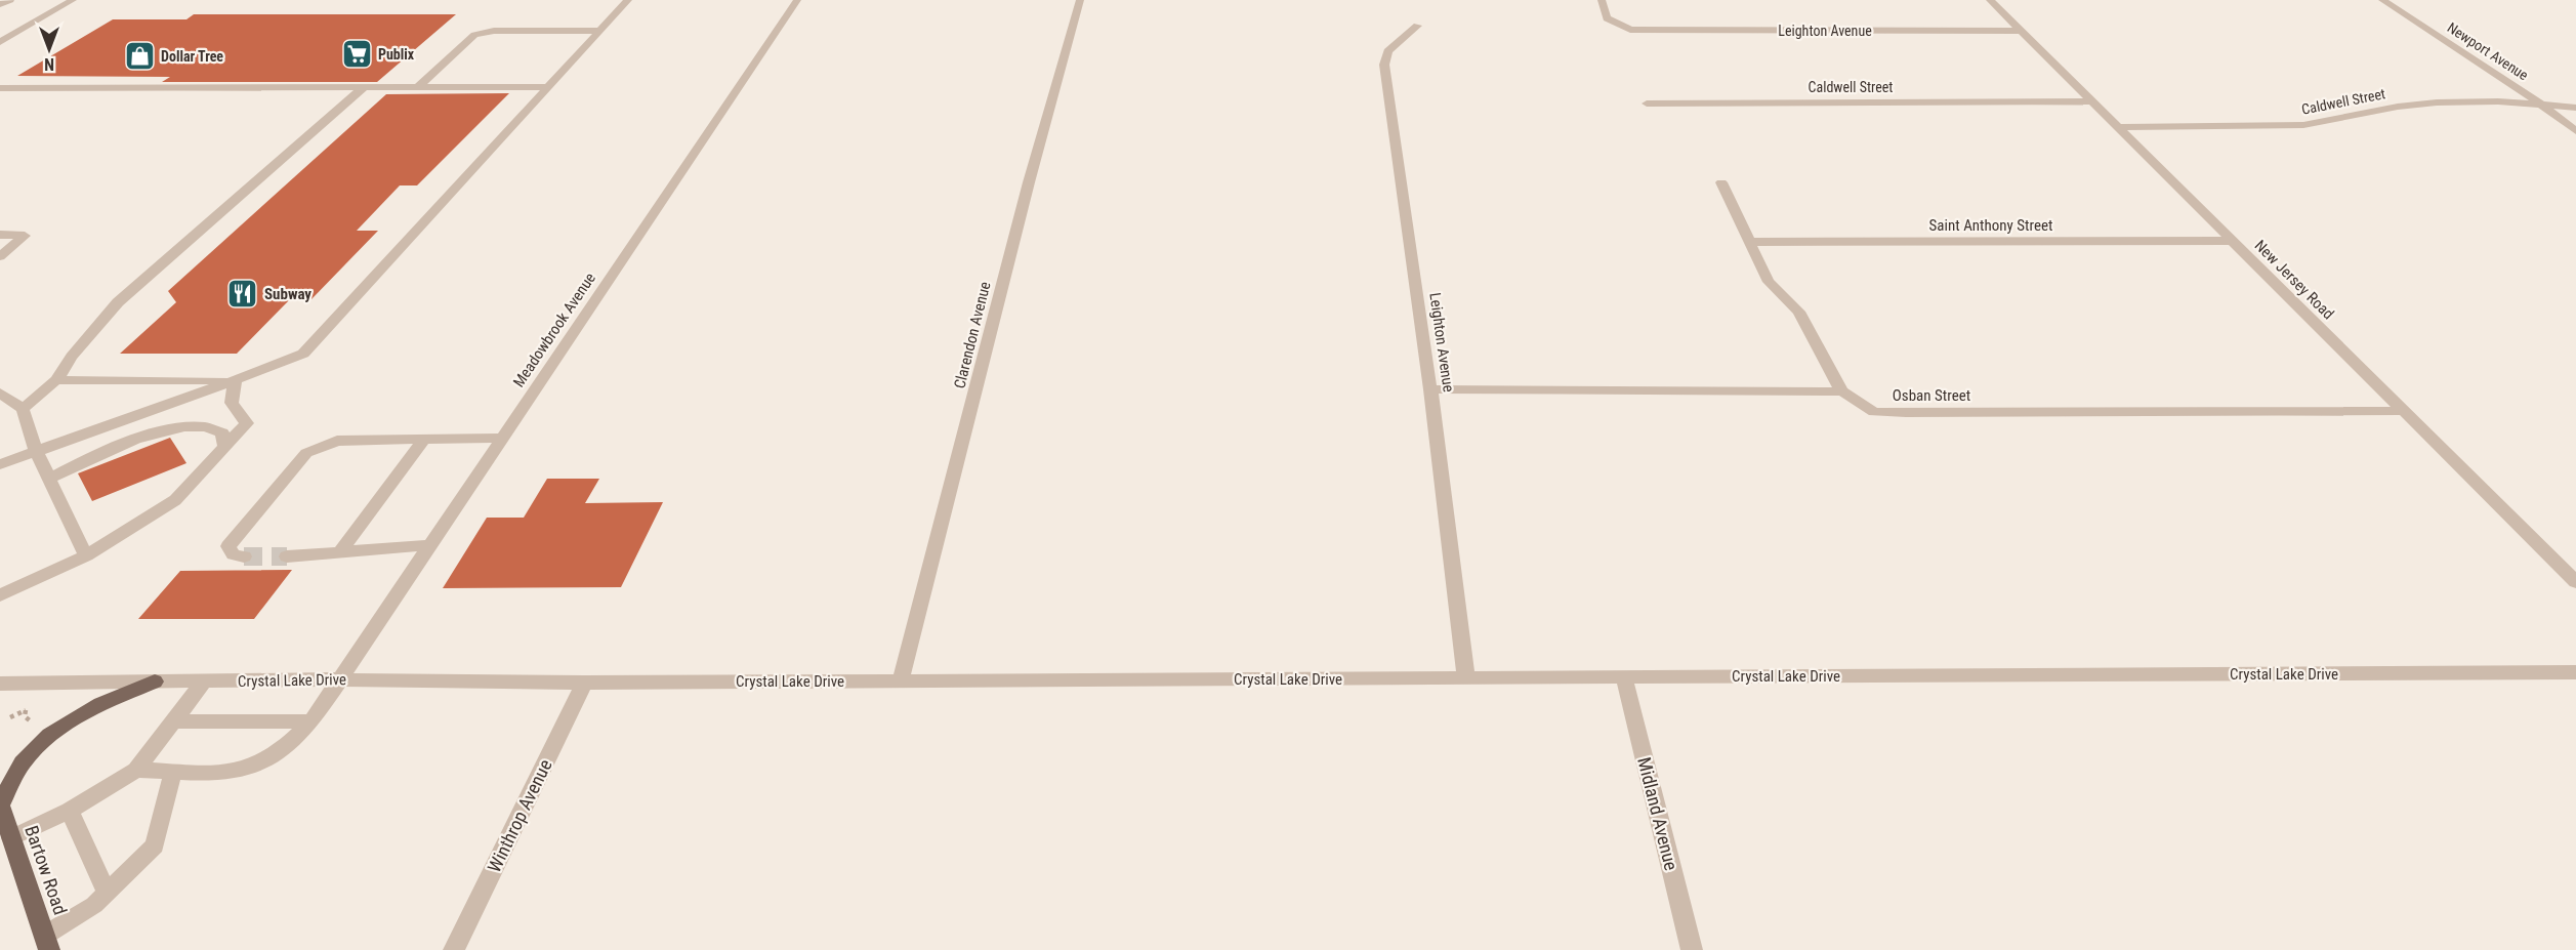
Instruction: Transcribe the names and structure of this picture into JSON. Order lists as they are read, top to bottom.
{
  "streets": {
    "main road": ["Bartow Road"],
    "street": [
      "Leighton Avenue",
      "Newport Avenue",
      "Caldwell Street",
      "Saint Anthony Street",
      "New Jersey Road",
      "Meadowbrook Avenue",
      "Clarendon Avenue",
      "Osban Street",
      "Crystal Lake Drive",
      "Midland Avenue",
      "Winthrop Avenue"
    ]
  },
  "crossings": [
    ["Leighton Avenue", "New Jersey Road"],
    ["Leighton Avenue", "Crystal Lake Drive"],
    ["Newport Avenue", "Caldwell Street"],
    ["Caldwell Street", "New Jersey Road"],
    ["Saint Anthony Street", "New Jersey Road"],
    ["New Jersey Road", "Osban Street"],
    ["Meadowbrook Avenue", "Crystal Lake Drive"],
    ["Clarendon Avenue", "Crystal Lake Drive"],
    ["Crystal Lake Drive", "Midland Avenue"],
    ["Crystal Lake Drive", "Winthrop Avenue"]
  ],
  "places": {
    "supermarket": ["Publix"],
    "shop": ["Dollar Tree"],
    "restaurant": ["Subway"]
  },
  "north": "bottom"
}
